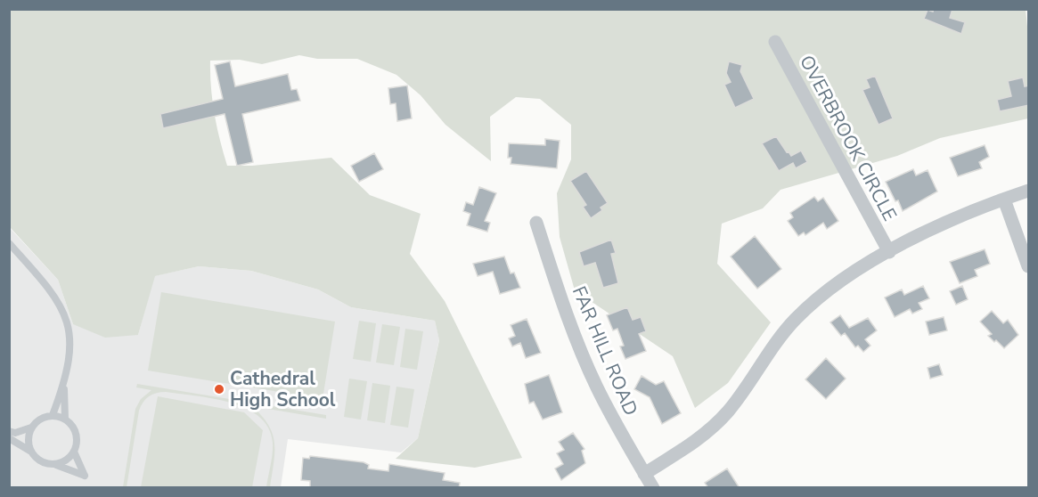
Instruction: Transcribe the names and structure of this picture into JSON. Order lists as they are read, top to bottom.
{
  "streets": {
    "street": ["OVERBROOK CIRCLE", "FAR HILL ROAD"]
  },
  "places": ["Cathedral High School"]
}
